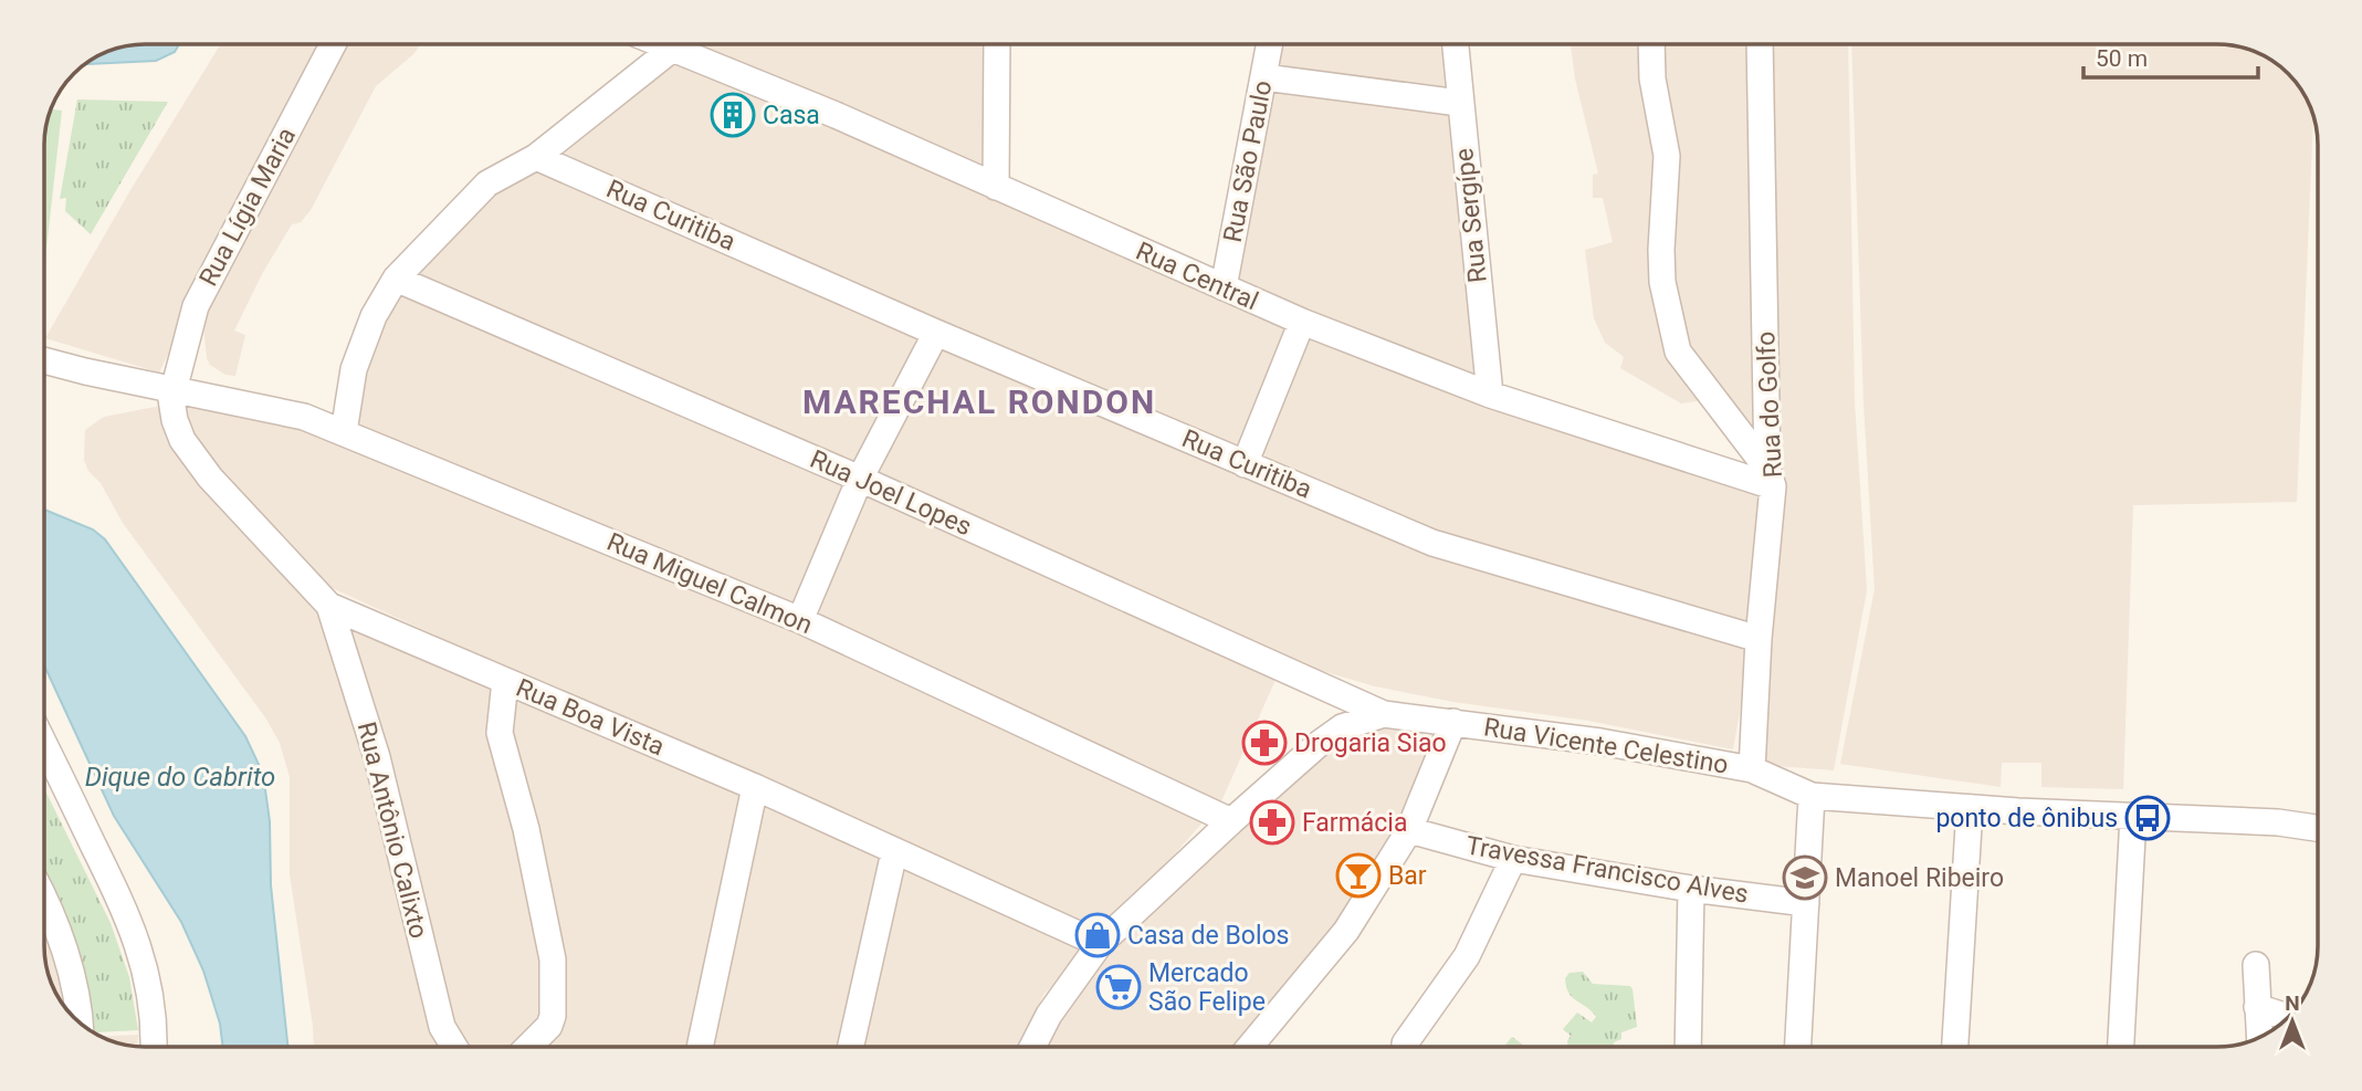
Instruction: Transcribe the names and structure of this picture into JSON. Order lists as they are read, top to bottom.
{
  "streets": {
    "street": [
      "Rua São Paulo",
      "Rua Lígia Maria",
      "Rua Curitiba",
      "Rua Sergípe",
      "Rua Central",
      "Rua do Golfo",
      "Rua Joel Lopes",
      "Rua Miguel Calmon",
      "Rua Boa Vista",
      "Rua Vicente Celestino",
      "Rua Antônio Calixto",
      "Travessa Francisco Alves"
    ]
  },
  "crossings": [
    ["Rua São Paulo", "Rua Central"],
    ["Rua Lígia Maria", "Rua Miguel Calmon"],
    ["Rua Lígia Maria", "Rua Boa Vista"],
    ["Rua Curitiba", "Rua do Golfo"],
    ["Rua Sergípe", "Rua Central"],
    ["Rua Central", "Rua do Golfo"],
    ["Rua do Golfo", "Rua Vicente Celestino"],
    ["Rua Joel Lopes", "Rua Vicente Celestino"],
    ["Rua Miguel Calmon", "Rua Boa Vista"],
    ["Rua Miguel Calmon", "Rua Vicente Celestino"],
    ["Rua Boa Vista", "Rua Vicente Celestino"],
    ["Rua Boa Vista", "Rua Antônio Calixto"]
  ],
  "districts": ["MARECHAL RONDON"],
  "water": ["Dique do Cabrito"],
  "places": {
    "building": ["Casa"],
    "pharmacy": ["Drogaria Siao", "Farmácia"],
    "bus stop": ["ponto de ônibus"],
    "bar": ["Bar"],
    "school or university": ["Manoel Ribeiro"],
    "shop": ["Casa de Bolos"],
    "supermarket": ["Mercado São Felipe"]
  },
  "scale_bar": "50 m",
  "north": "top"
}
